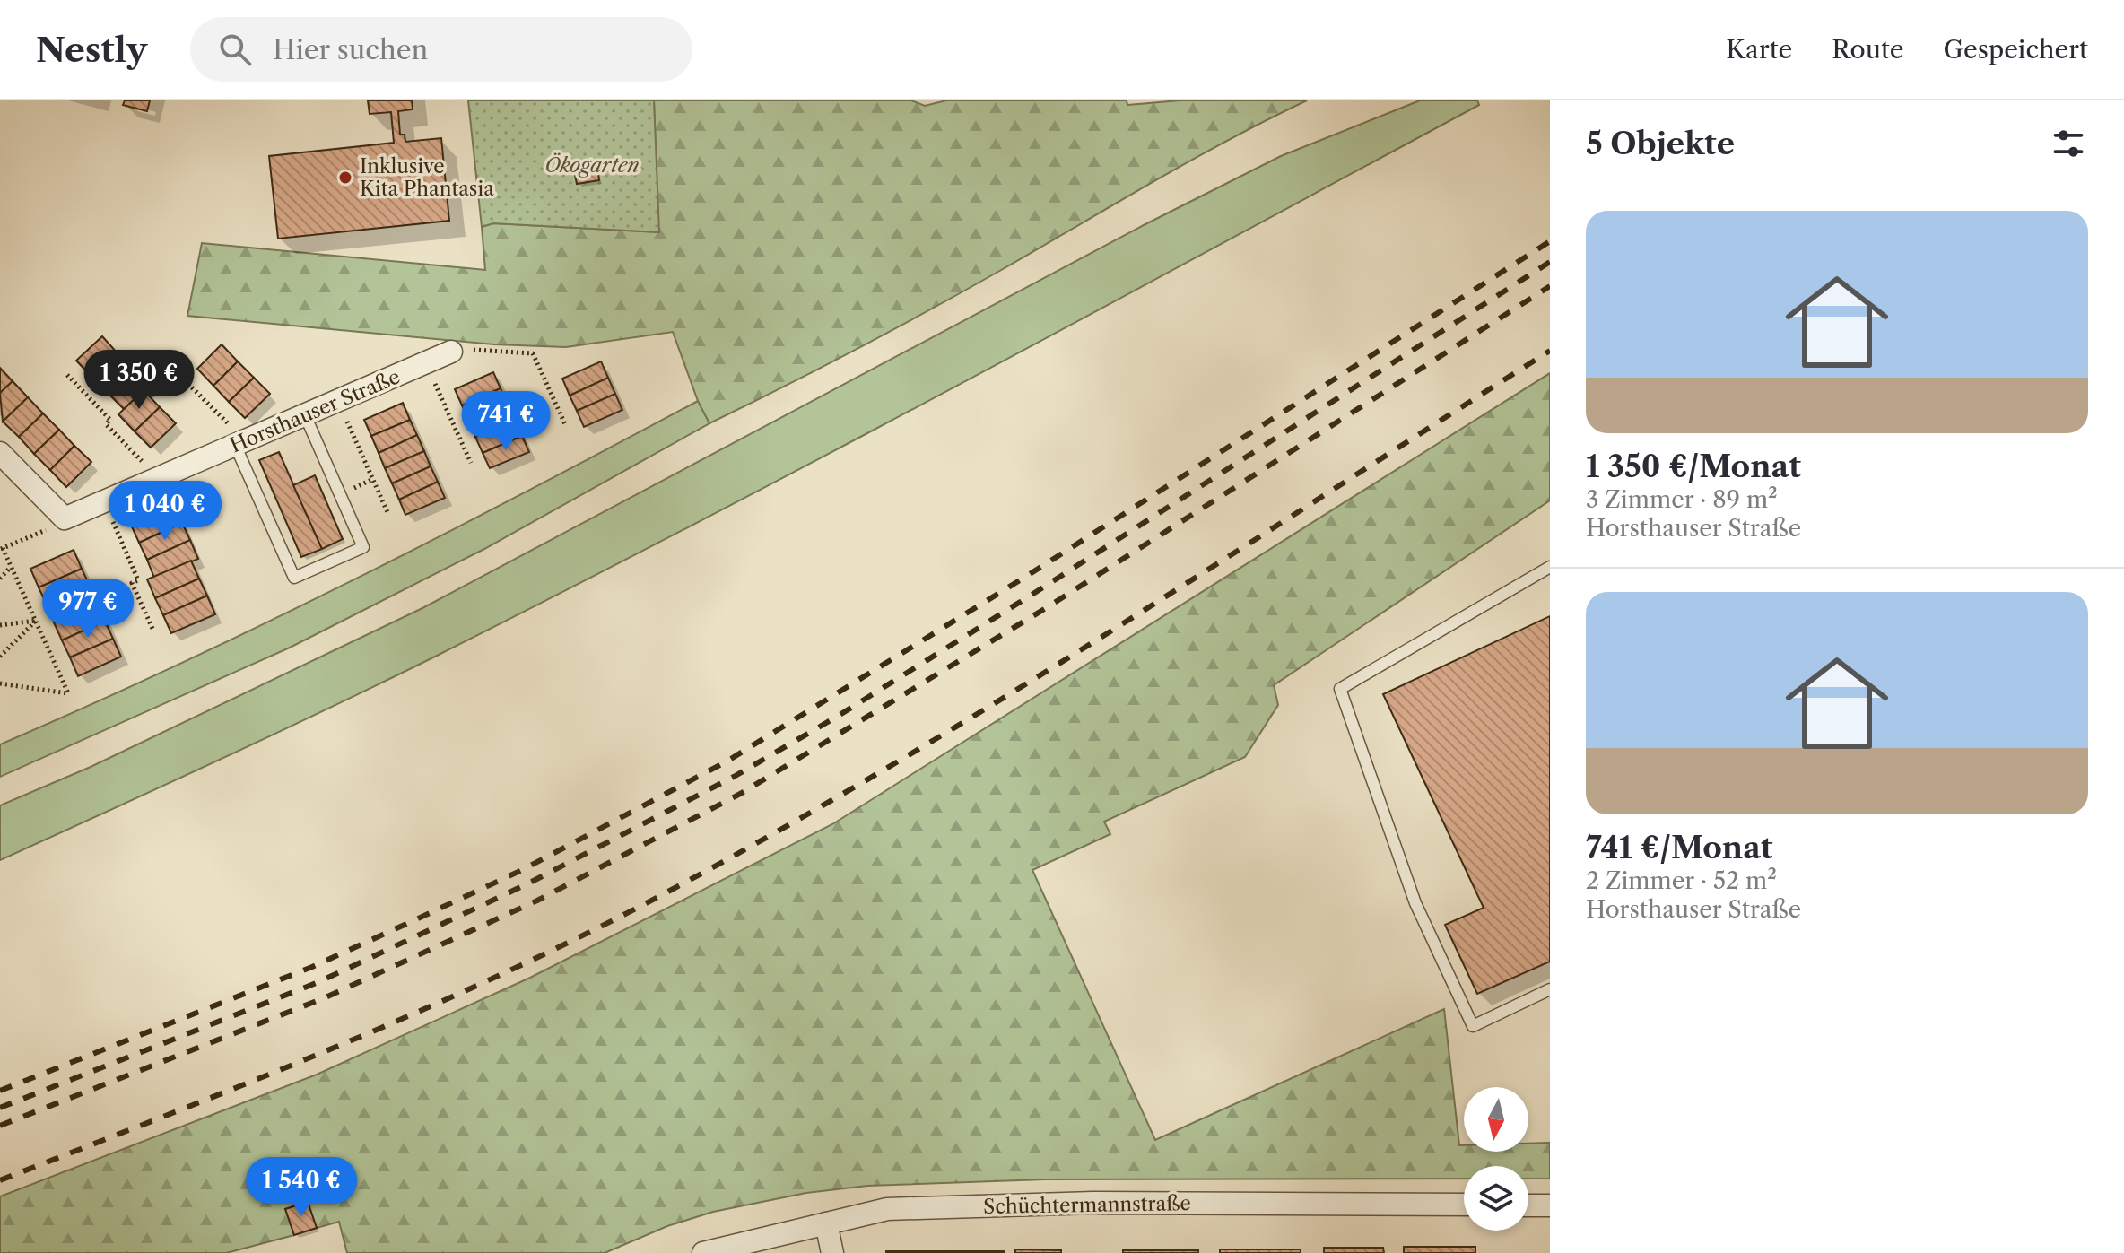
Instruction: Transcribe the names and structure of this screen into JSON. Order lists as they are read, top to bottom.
{
  "streets": {
    "street": ["Horsthauser Straße", "Schüchtermannstraße"]
  },
  "parks": ["Ökogarten"],
  "places": ["Inklusive Kita Phantasia"],
  "north": "bottom",
  "page": {
    "header": "Nestly",
    "search": "Hier suchen",
    "nav": ["Karte", "Route", "Gespeichert"],
    "heading": "5 Objekte",
    "list": [
      {
        "name": "1 350 €/Monat",
        "note": "3 Zimmer · 89 m² · Horsthauser Straße"
      },
      {
        "name": "741 €/Monat",
        "note": "2 Zimmer · 52 m² · Horsthauser Straße"
      }
    ],
    "price": [
      "1 350 €",
      "741 €",
      "1 040 €",
      "977 €",
      "1 540 €"
    ]
  }
}
